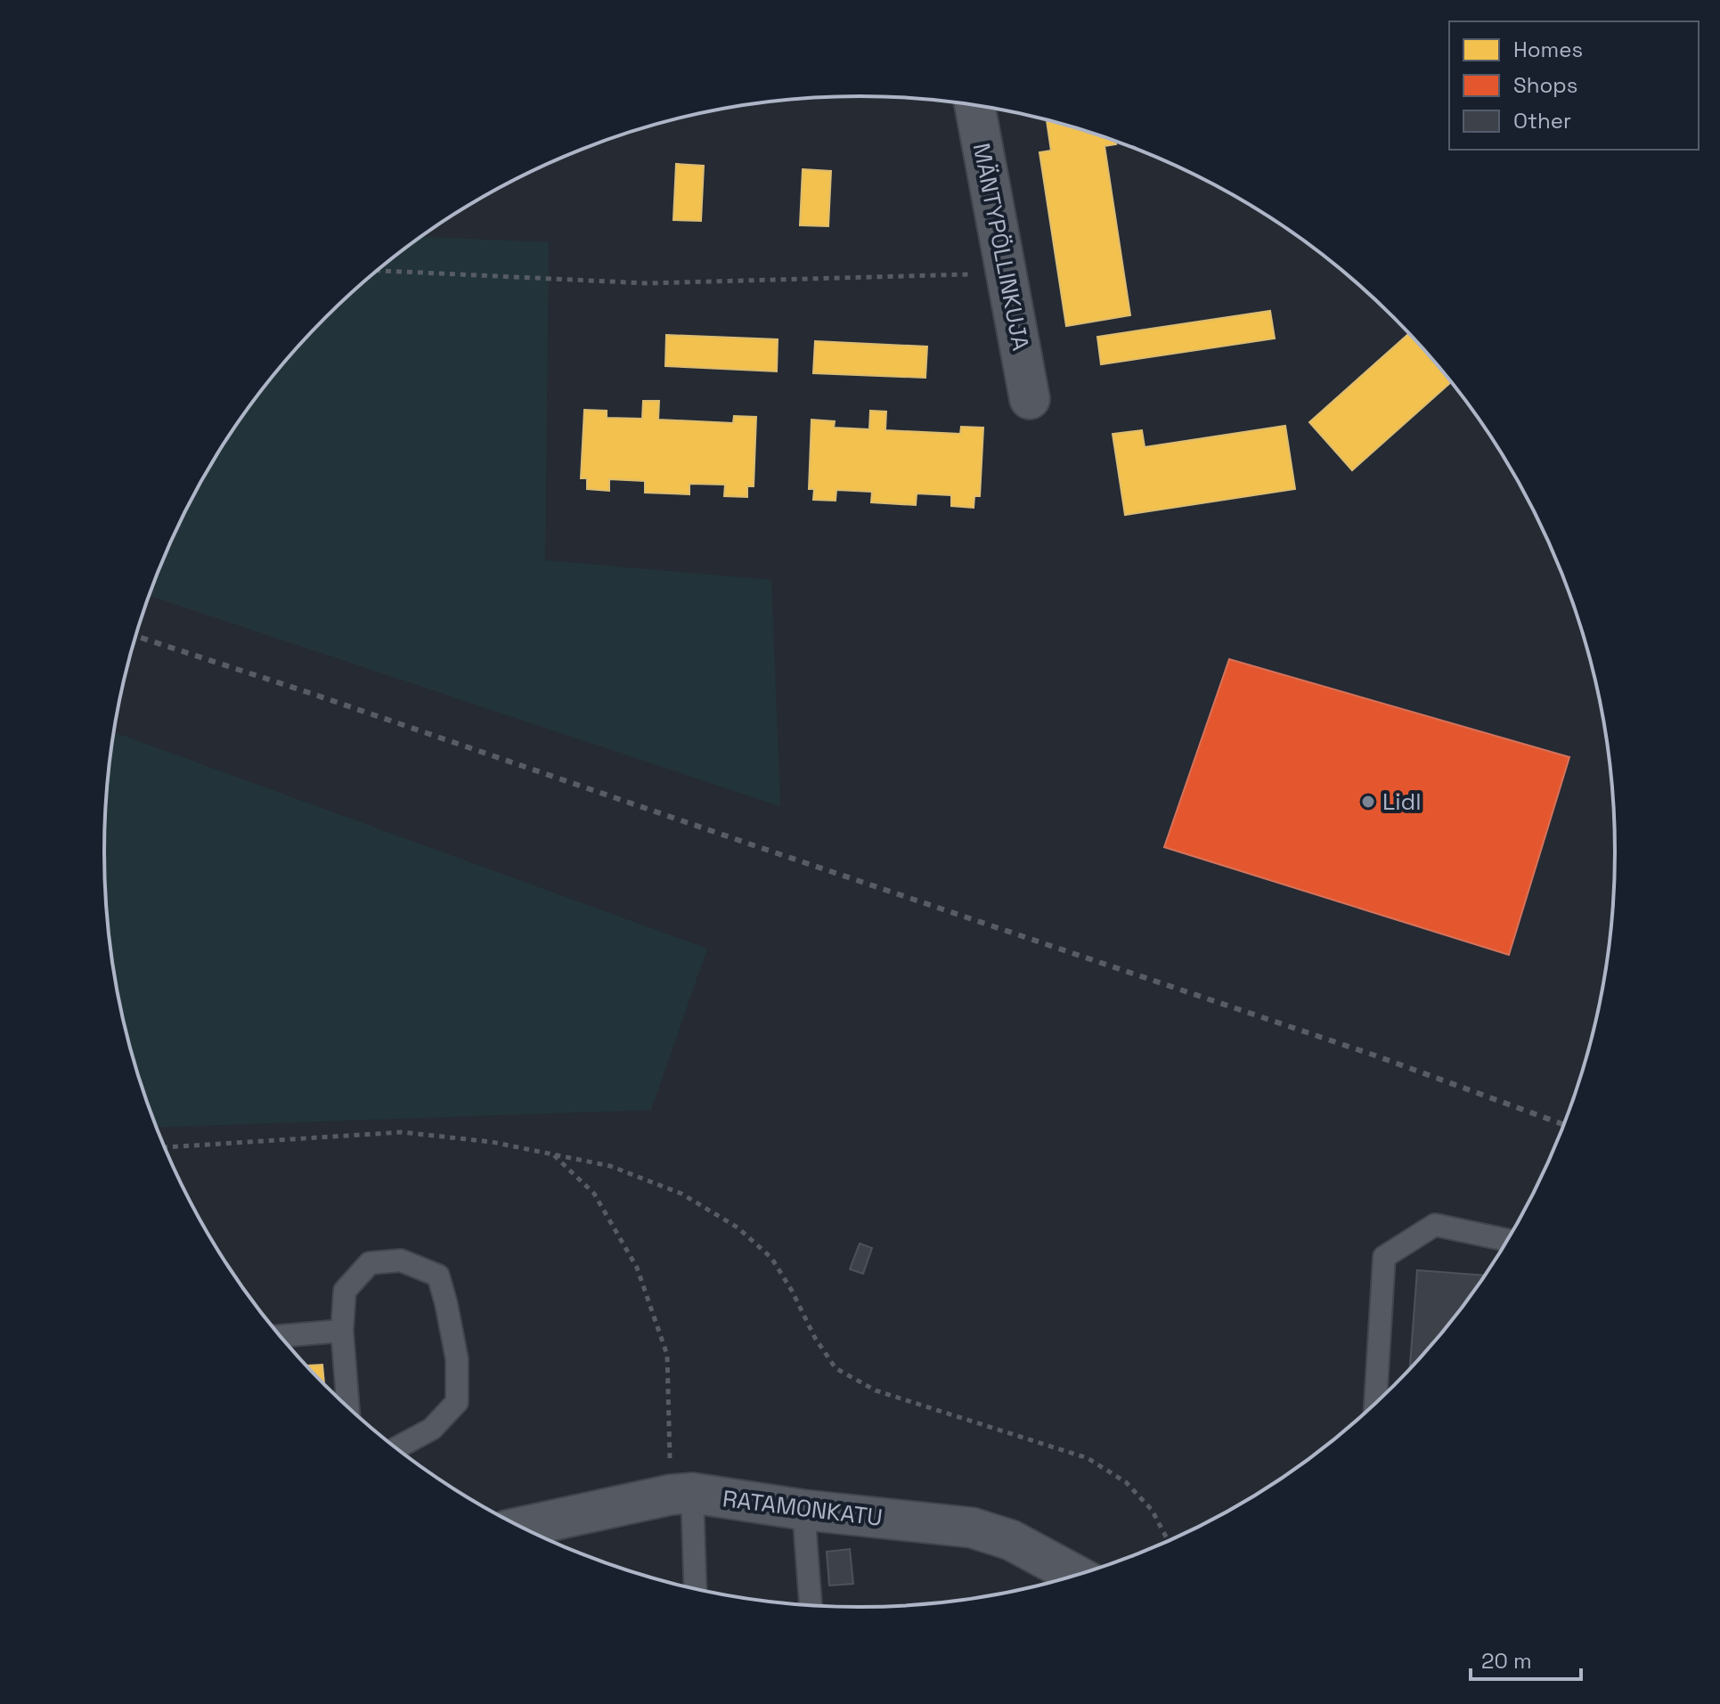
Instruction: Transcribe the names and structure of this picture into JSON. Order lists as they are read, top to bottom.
{
  "streets": {
    "street": ["MÄNTYPÖLLINKUJA", "RATAMONKATU"]
  },
  "places": ["Lidl"],
  "legend": ["Homes", "Shops", "Other"],
  "scale_bar": "20 m"
}
